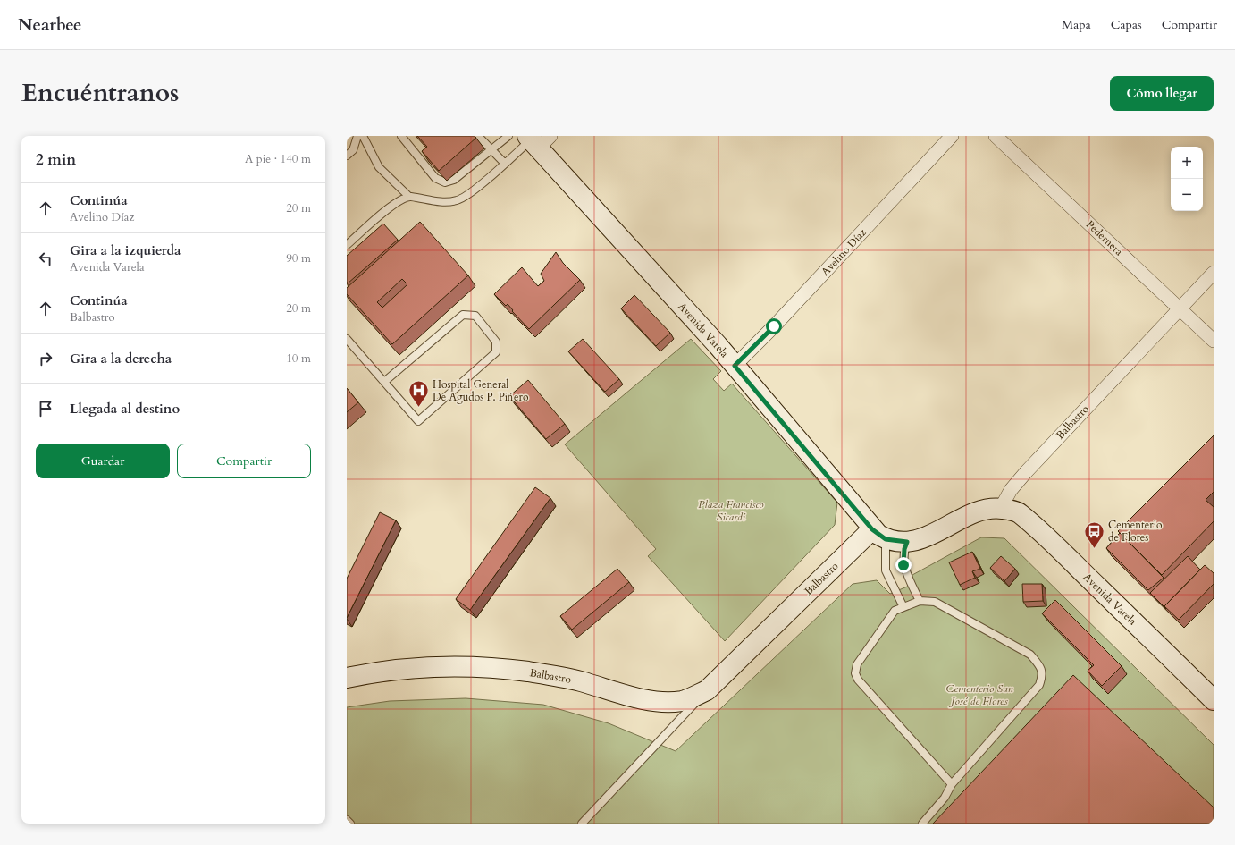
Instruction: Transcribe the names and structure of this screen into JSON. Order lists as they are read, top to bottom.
{
  "streets": {
    "main road": ["Avenida Varela", "Balbastro"],
    "street": ["Pedernera", "Avelino Díaz"]
  },
  "crossings": [
    ["Pedernera", "Balbastro"],
    ["Avelino Díaz", "Avenida Varela"],
    ["Avenida Varela", "Balbastro"]
  ],
  "parks": ["Plaza Francisco Sicardi", "Cementerio San José de Flores"],
  "places": {
    "hospital": ["Hospital General De Agudos P. Pińero"],
    "bus stop": ["Cementerio de Flores"]
  },
  "page": {
    "header": "Nearbee",
    "nav": ["Mapa", "Capas", "Compartir"],
    "title": "Encuéntranos",
    "buttons": [
      "Cómo llegar",
      ["Guardar", "Compartir"]
    ],
    "heading": ["2 min", "A pie · 140 m"],
    "map_buttons": ["+", "−"],
    "list": [
      ["Continúa", "Avelino Díaz", "20 m"],
      ["Gira a la izquierda", "Avenida Varela", "90 m"],
      ["Continúa", "Balbastro", "20 m"],
      ["Gira a la derecha", "10 m"],
      "Llegada al destino"
    ]
  }
}
